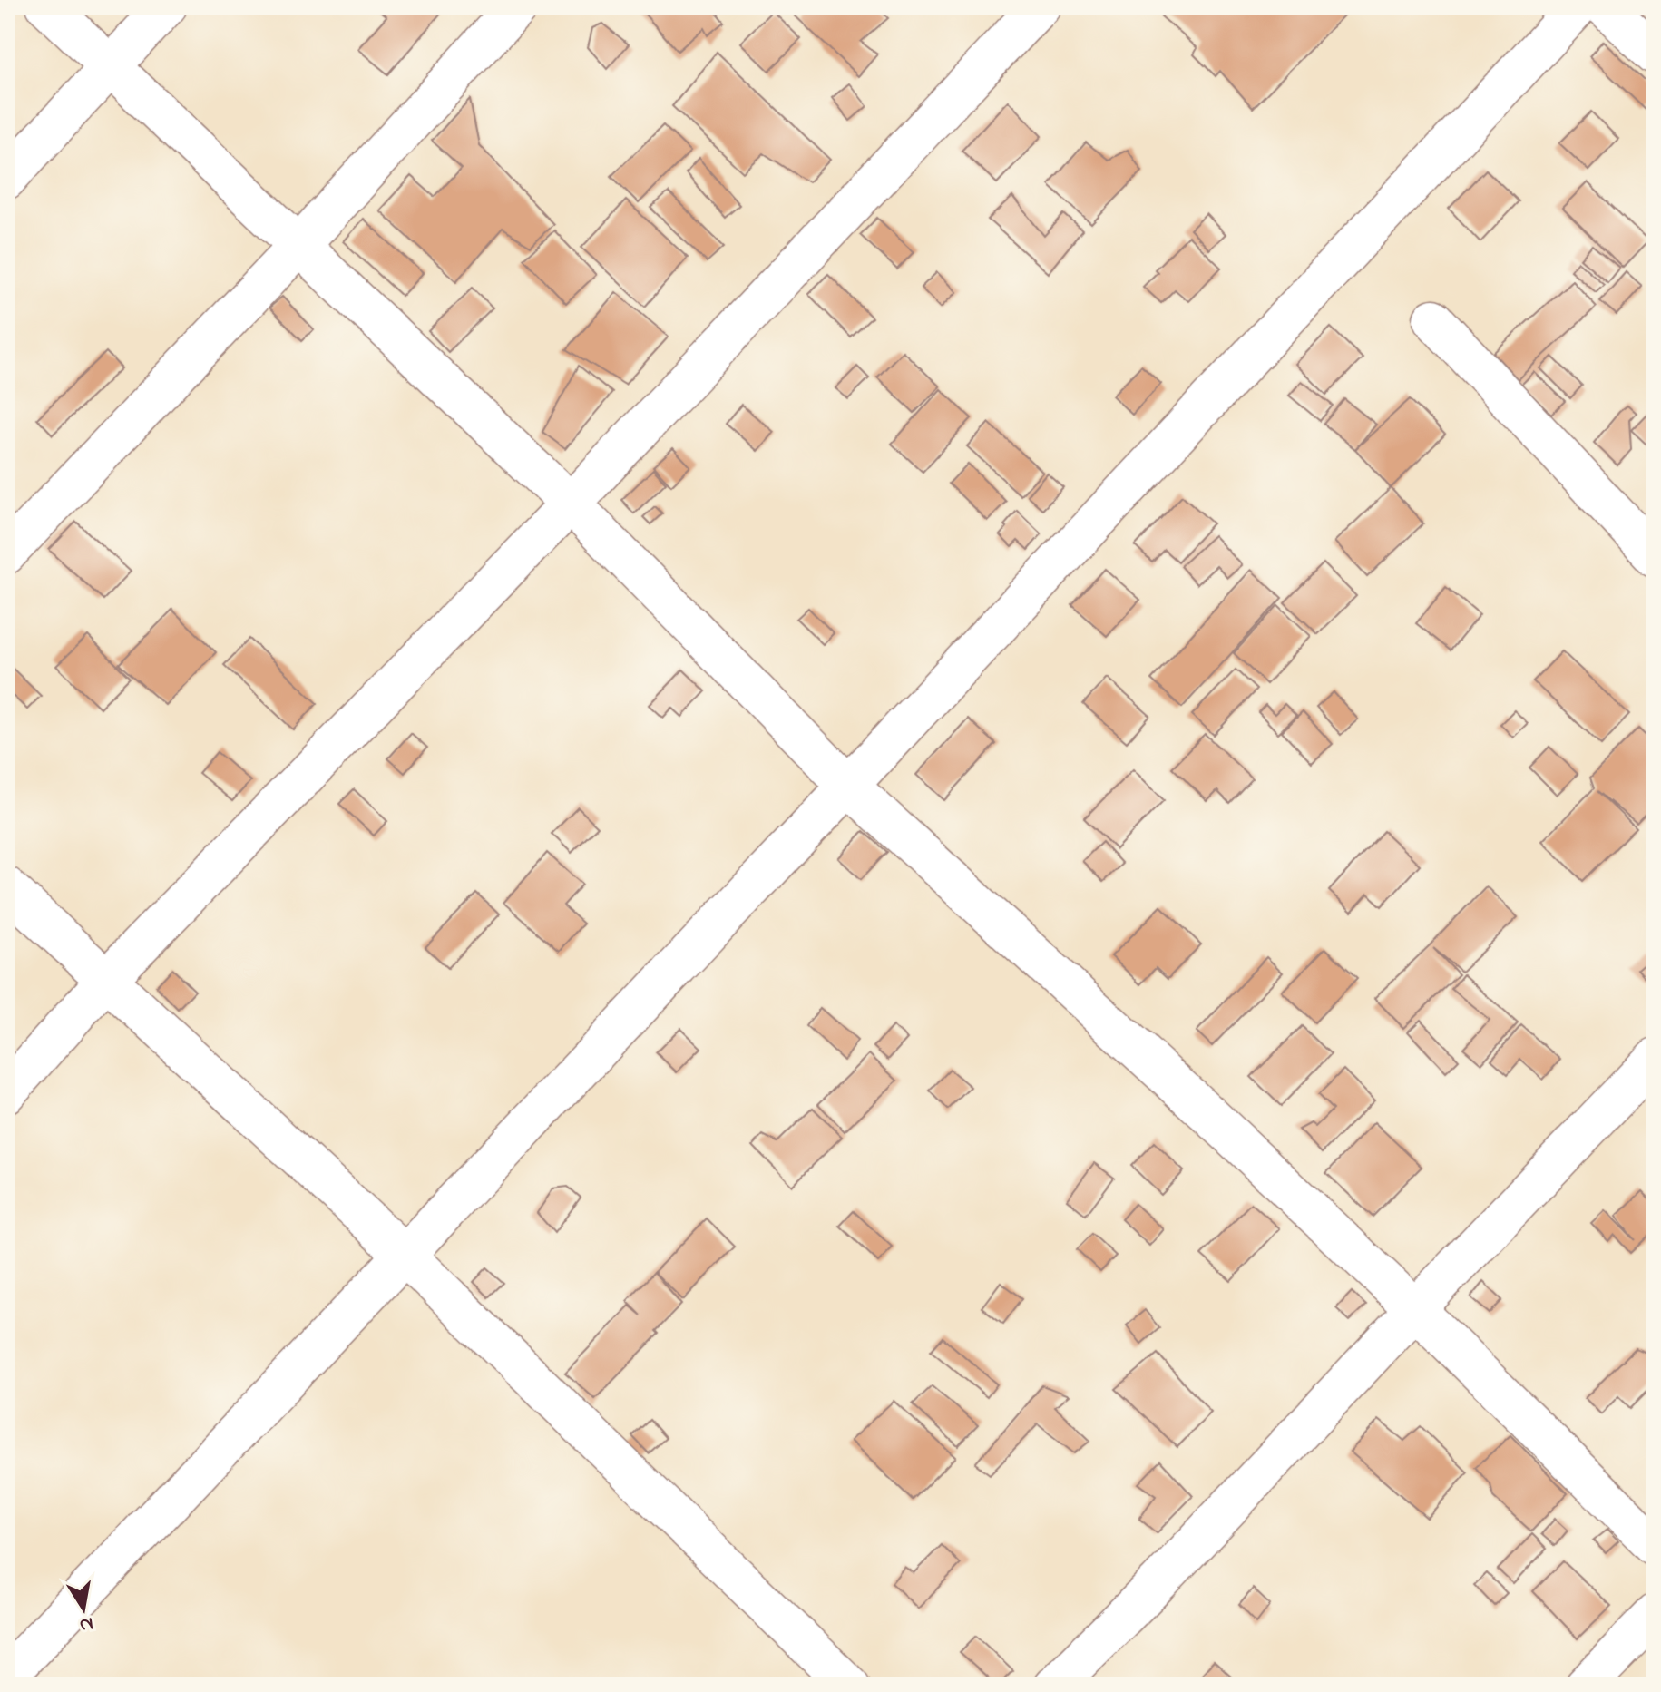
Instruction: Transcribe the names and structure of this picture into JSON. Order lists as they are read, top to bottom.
{
  "north": "bottom"
}
